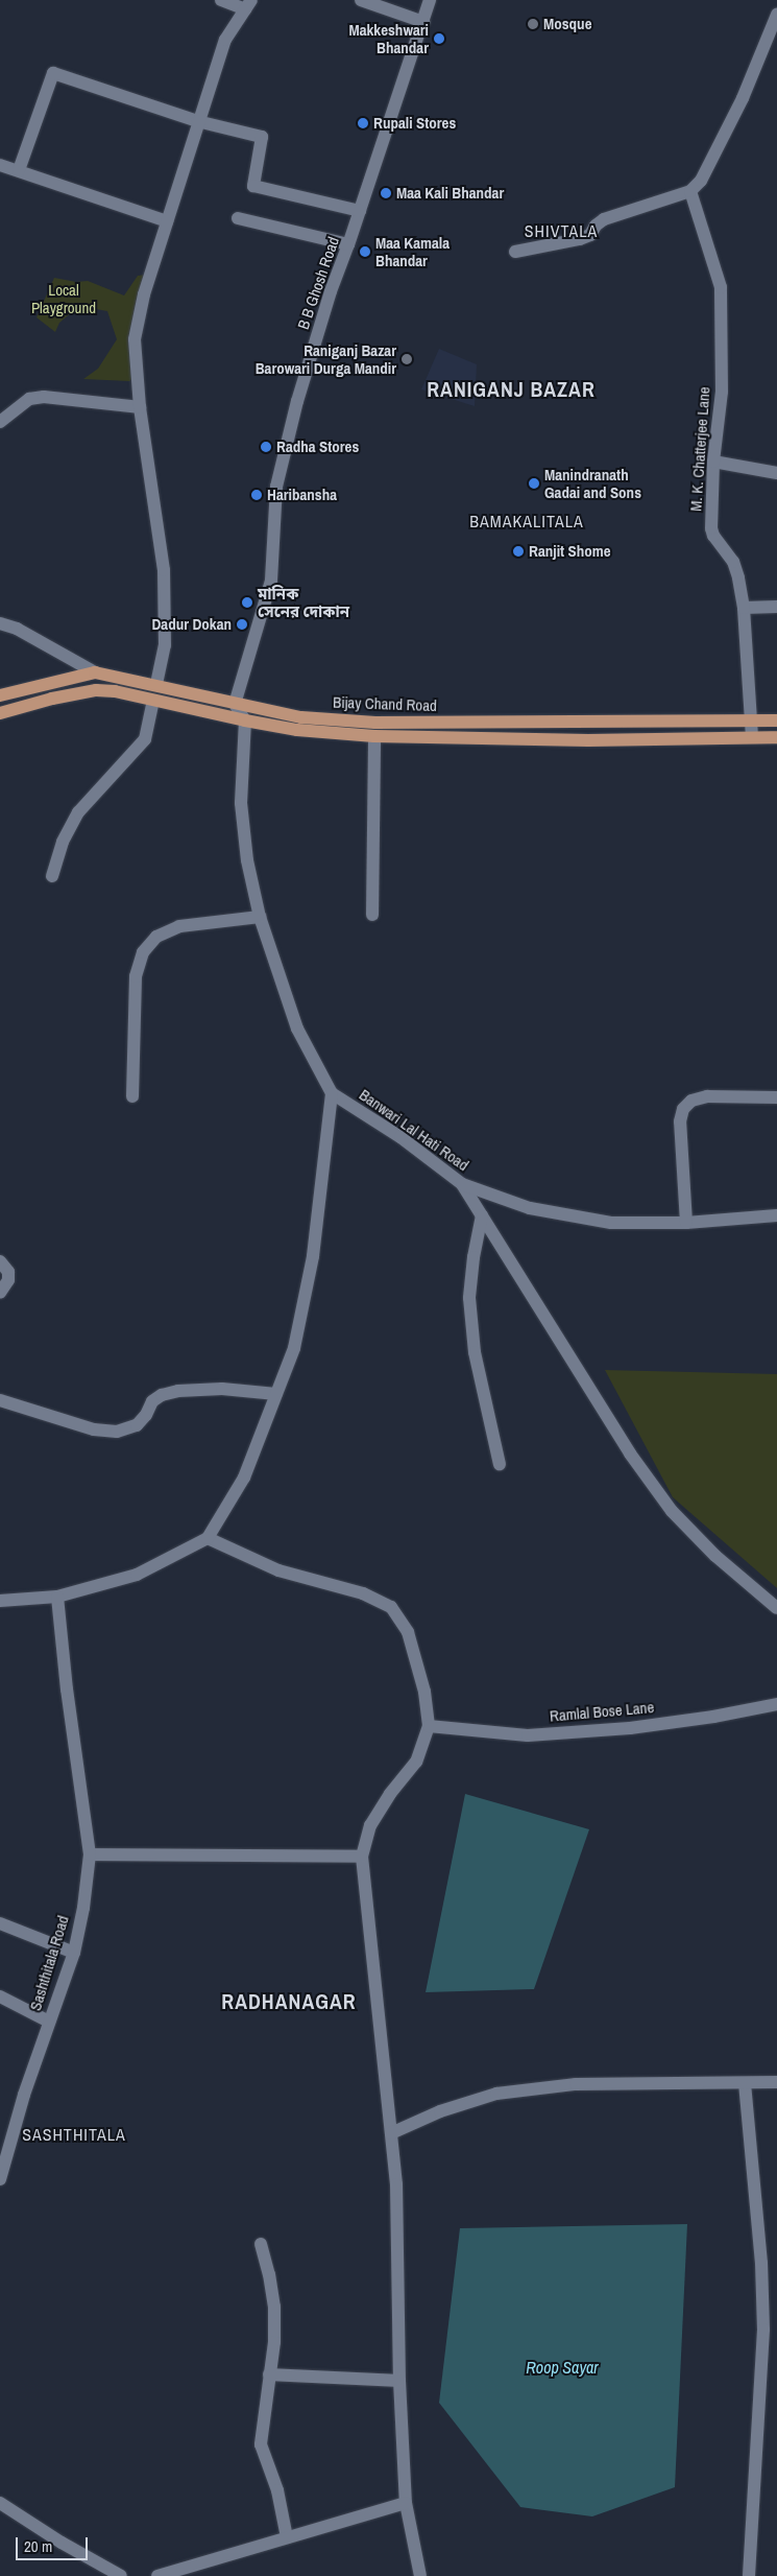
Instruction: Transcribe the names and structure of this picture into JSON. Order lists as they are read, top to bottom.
{
  "streets": {
    "main road": ["Bijay Chand Road"],
    "street": [
      "B B Ghosh Road",
      "M. K. Chatterjee Lane",
      "Banwari Lal Hati Road",
      "Ramlal Bose Lane",
      "Sashthitala Road"
    ]
  },
  "crossings": [
    ["B B Ghosh Road", "Bijay Chand Road"],
    ["M. K. Chatterjee Lane", "Bijay Chand Road"]
  ],
  "districts": [
    "SHIVTALA",
    "RANIGANJ BAZAR",
    "BAMAKALITALA",
    "RADHANAGAR",
    "SASHTHITALA"
  ],
  "water": ["Roop Sayar"],
  "parks": ["Local Playground"],
  "places": [
    "Mosque",
    "Makkeshwari Bhandar",
    "Rupali Stores",
    "Maa Kali Bhandar",
    "Maa Kamala Bhandar",
    "Raniganj Bazar Barowari Durga Mandir",
    "Radha Stores",
    "Manindranath Gadai and Sons",
    "Haribansha",
    "Ranjit Shome",
    "মানিক সেনের দোকান",
    "Dadur Dokan"
  ],
  "scale_bar": "20 m"
}
